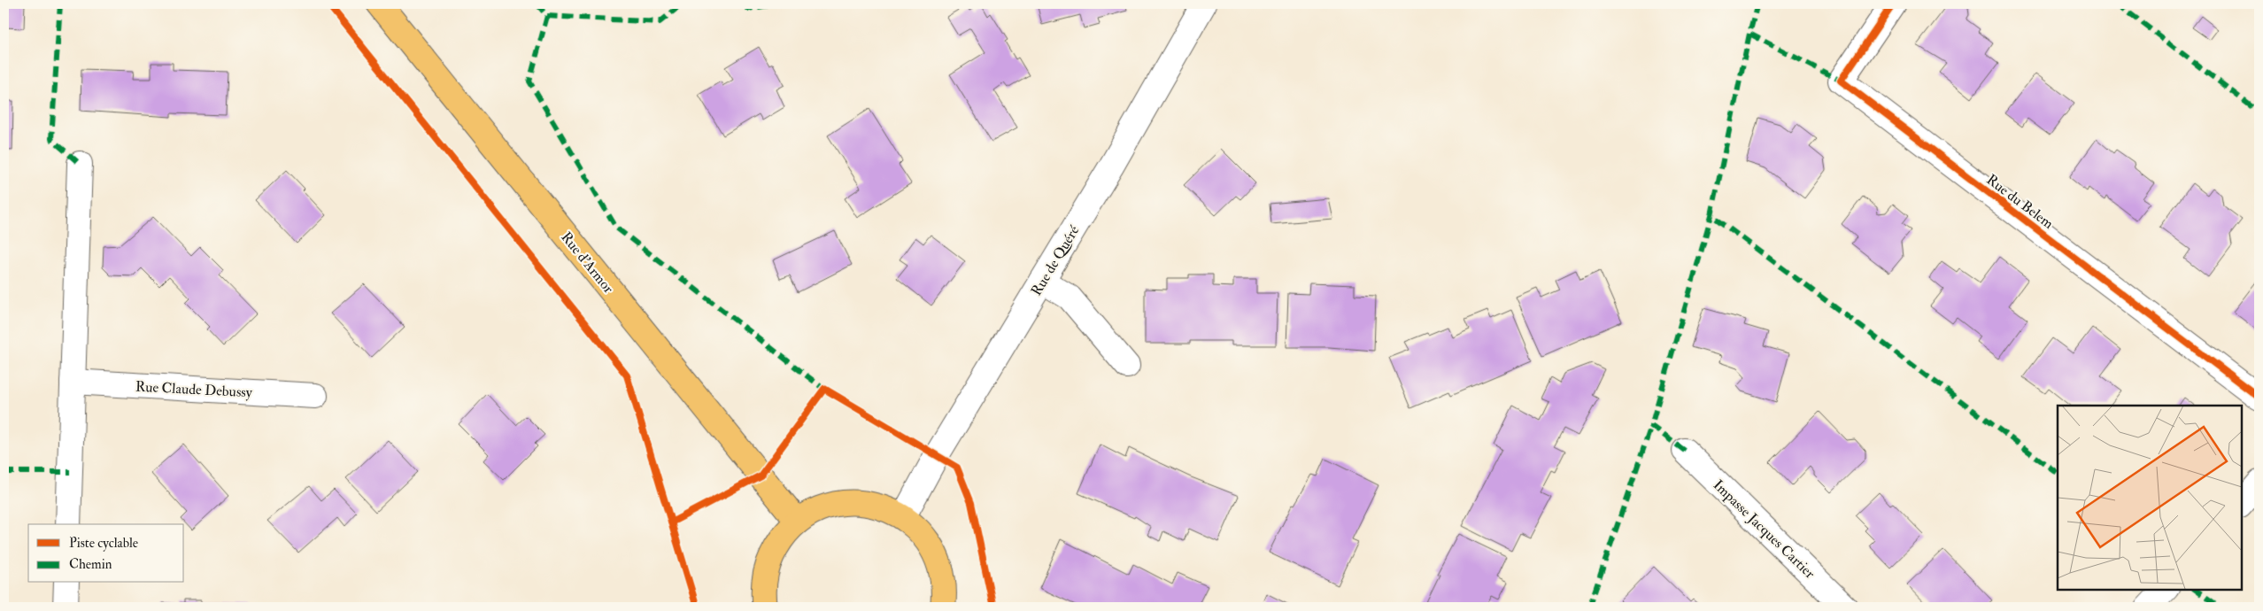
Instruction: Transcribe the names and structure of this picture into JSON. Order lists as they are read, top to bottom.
{
  "streets": {
    "main road": ["Rue d'Armor"],
    "street": [
      "Rue du Belem",
      "Rue de Quéré",
      "Rue Claude Debussy",
      "Impasse Jacques Cartier"
    ]
  },
  "legend": ["Piste cyclable", "Chemin"]
}
